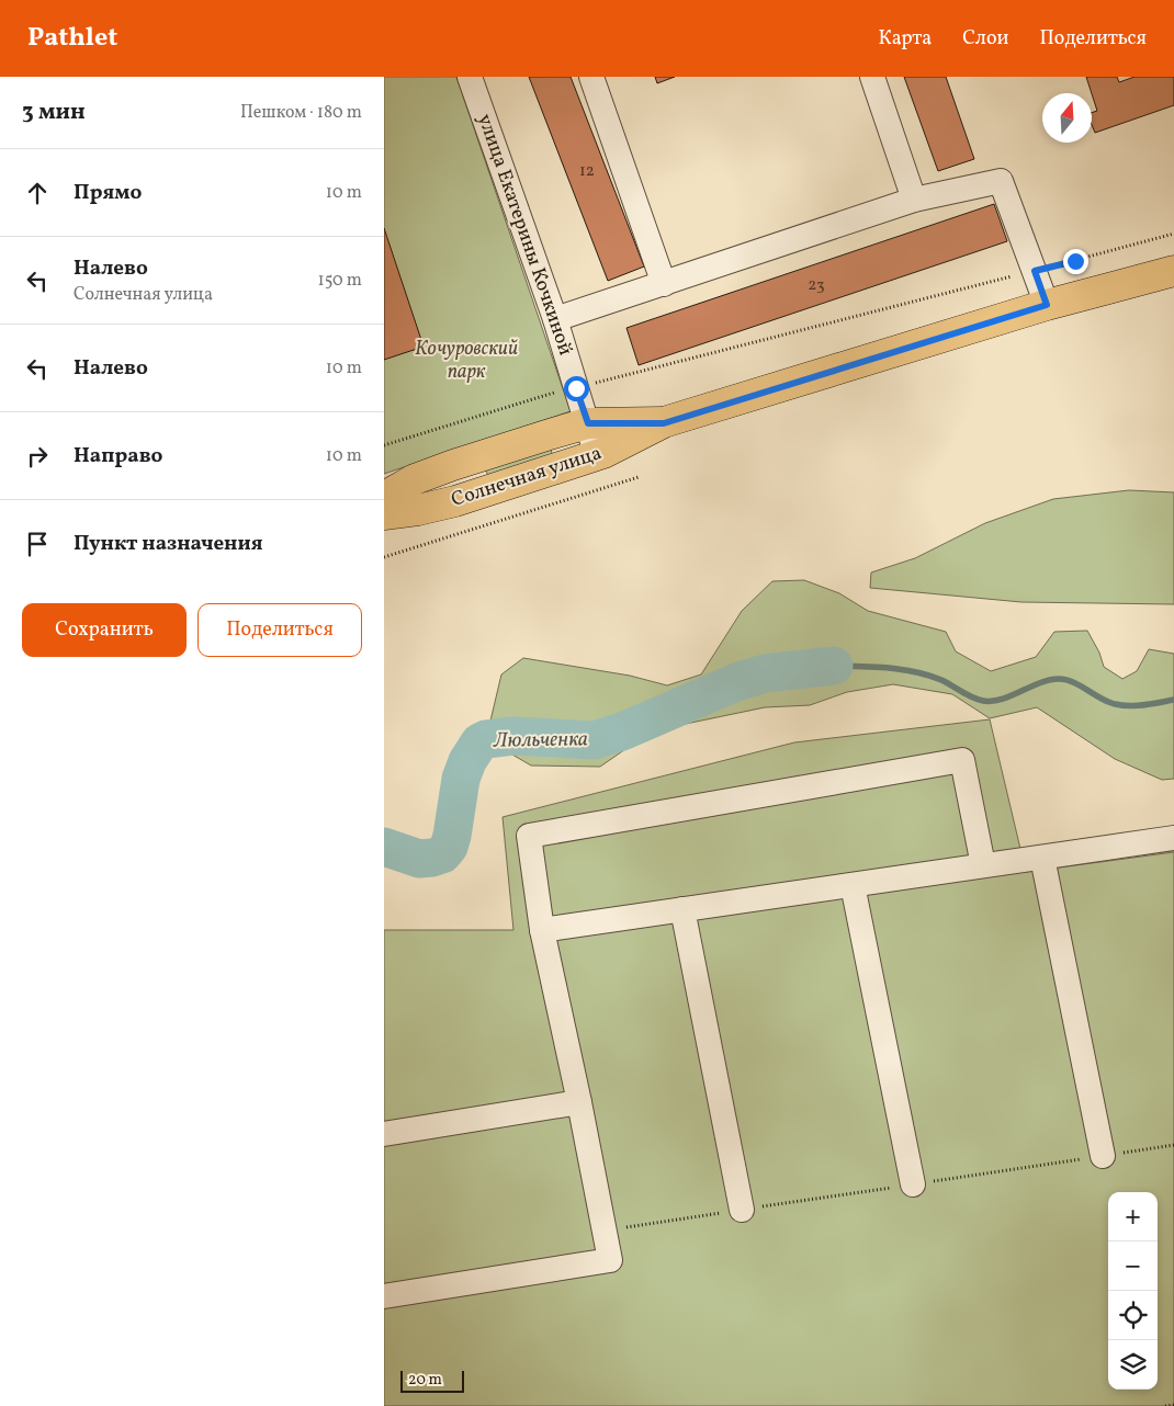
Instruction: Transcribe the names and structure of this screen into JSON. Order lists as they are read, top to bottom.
{
  "streets": {
    "main road": ["Солнечная улица"],
    "street": ["улица Екатерины Кочкиной"]
  },
  "crossings": [
    ["улица Екатерины Кочкиной", "Солнечная улица"]
  ],
  "water": ["Люльченка"],
  "parks": ["Кочуровский парк"],
  "house_numbers": ["12", "23"],
  "scale_bar": "20 m",
  "north": "top",
  "page": {
    "header": "Pathlet",
    "nav": ["Карта", "Слои", "Поделиться"],
    "heading": ["3 мин", "Пешком · 180 m"],
    "list": [
      ["Прямо", "10 m"],
      ["Налево", "Солнечная улица", "150 m"],
      ["Налево", "10 m"],
      ["Направо", "10 m"],
      "Пункт назначения"
    ],
    "buttons": ["Сохранить", "Поделиться"],
    "map_buttons": ["+", "−"],
    "scale": "20 m"
  }
}
